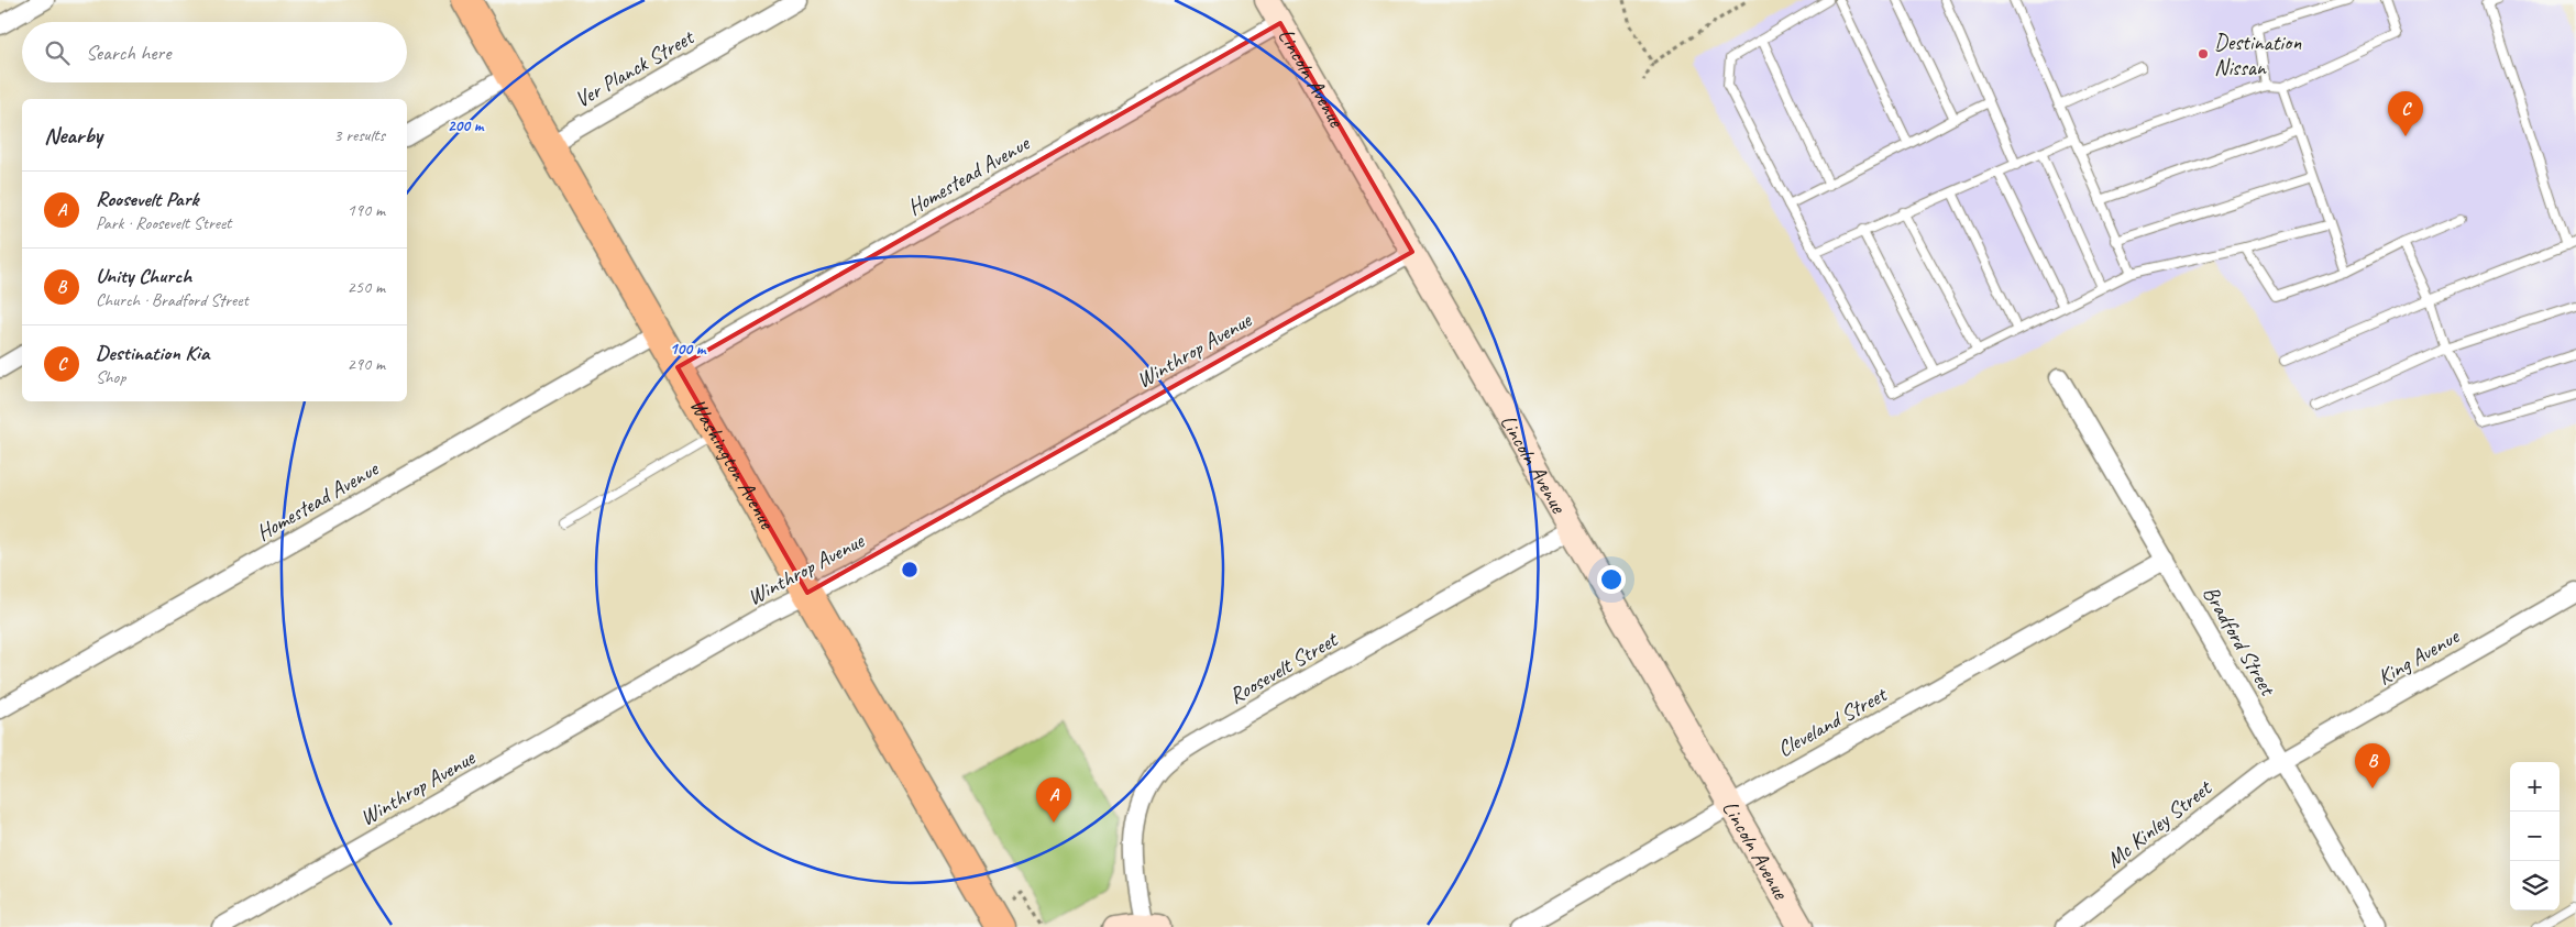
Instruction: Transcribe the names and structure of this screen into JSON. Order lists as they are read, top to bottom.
{
  "streets": {
    "main road": ["Washington Avenue"],
    "street": [
      "Ver Planck Street",
      "Lincoln Avenue",
      "Homestead Avenue",
      "Winthrop Avenue",
      "Bradford Street",
      "King Avenue",
      "Roosevelt Street",
      "Cleveland Street",
      "Mc Kinley Street"
    ]
  },
  "crossings": [
    ["Ver Planck Street", "Washington Avenue"],
    ["Lincoln Avenue", "Homestead Avenue"],
    ["Lincoln Avenue", "Winthrop Avenue"],
    ["Lincoln Avenue", "Roosevelt Street"],
    ["Lincoln Avenue", "Cleveland Street"],
    ["Homestead Avenue", "Washington Avenue"],
    ["Winthrop Avenue", "Washington Avenue"],
    ["Bradford Street", "King Avenue"],
    ["Bradford Street", "Cleveland Street"],
    ["Bradford Street", "Mc Kinley Street"],
    ["King Avenue", "Mc Kinley Street"]
  ],
  "places": ["Destination Nissan"],
  "page": {
    "search": "Search here",
    "pins": ["C", "B", "A"],
    "heading": ["Nearby", "3 results"],
    "list": [
      {
        "mark": "A",
        "name": "Roosevelt Park",
        "note": "Park · Roosevelt Street",
        "value": "190 m"
      },
      {
        "mark": "B",
        "name": "Unity Church",
        "note": "Church · Bradford Street",
        "value": "250 m"
      },
      {
        "mark": "C",
        "name": "Destination Kia",
        "note": "Shop",
        "value": "290 m"
      }
    ],
    "map_buttons": ["+", "−"]
  },
  "rings": ["200 m", "100 m"]
}
